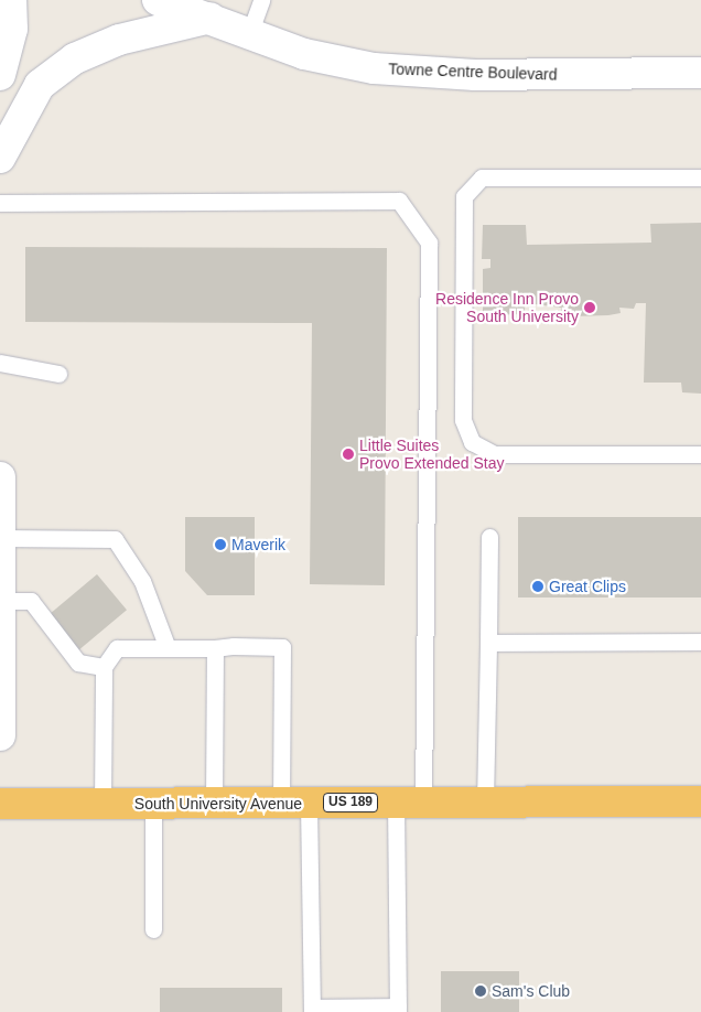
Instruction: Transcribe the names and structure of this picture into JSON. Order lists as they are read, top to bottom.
{
  "streets": {
    "highway": ["US 189", "South University Avenue"],
    "street": ["Towne Centre Boulevard"]
  },
  "places": [
    "Residence Inn Provo South University",
    "Little Suites Provo Extended Stay",
    "Maverik",
    "Great Clips",
    "Sam's Club"
  ]
}
